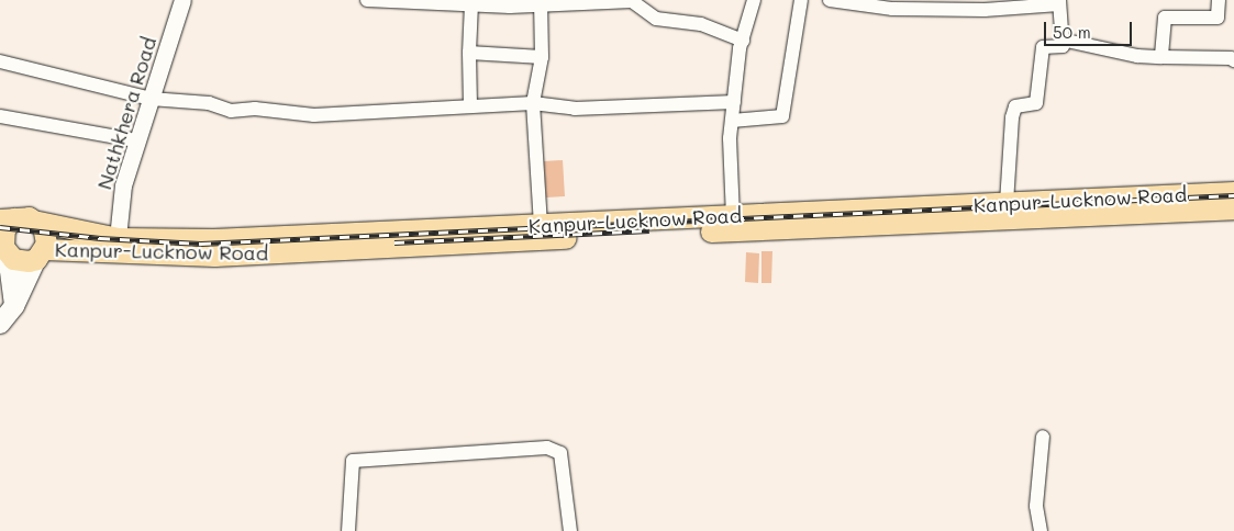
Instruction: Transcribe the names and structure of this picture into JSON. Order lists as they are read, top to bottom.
{
  "streets": {
    "main road": ["Kanpur-Lucknow Road"],
    "street": ["Nathkhera Road"]
  },
  "crossings": [
    ["Nathkhera Road", "Kanpur-Lucknow Road"]
  ],
  "scale_bar": "50 m"
}
